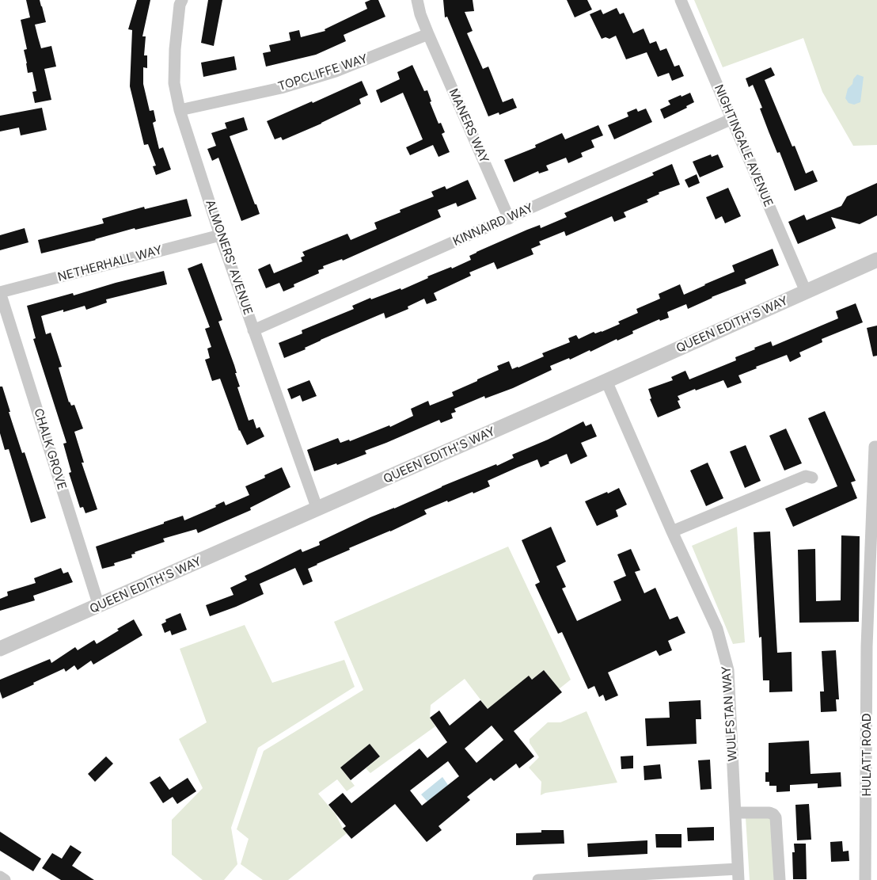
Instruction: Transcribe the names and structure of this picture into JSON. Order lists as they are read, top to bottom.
{
  "streets": {
    "street": [
      "TOPCLIFFE WAY",
      "MANERS WAY",
      "NIGHTINGALE AVENUE",
      "KINNAIRD WAY",
      "ALMONERS' AVENUE",
      "NETHERHALL WAY",
      "QUEEN EDITH'S WAY",
      "CHALK GROVE",
      "WULFSTAN WAY",
      "HULATT ROAD"
    ]
  },
  "crossings": [
    ["TOPCLIFFE WAY", "MANERS WAY"],
    ["TOPCLIFFE WAY", "ALMONERS' AVENUE"],
    ["MANERS WAY", "KINNAIRD WAY"],
    ["NIGHTINGALE AVENUE", "KINNAIRD WAY"],
    ["NIGHTINGALE AVENUE", "QUEEN EDITH'S WAY"],
    ["KINNAIRD WAY", "ALMONERS' AVENUE"],
    ["ALMONERS' AVENUE", "NETHERHALL WAY"],
    ["ALMONERS' AVENUE", "QUEEN EDITH'S WAY"],
    ["NETHERHALL WAY", "CHALK GROVE"],
    ["QUEEN EDITH'S WAY", "CHALK GROVE"],
    ["QUEEN EDITH'S WAY", "WULFSTAN WAY"]
  ]
}
